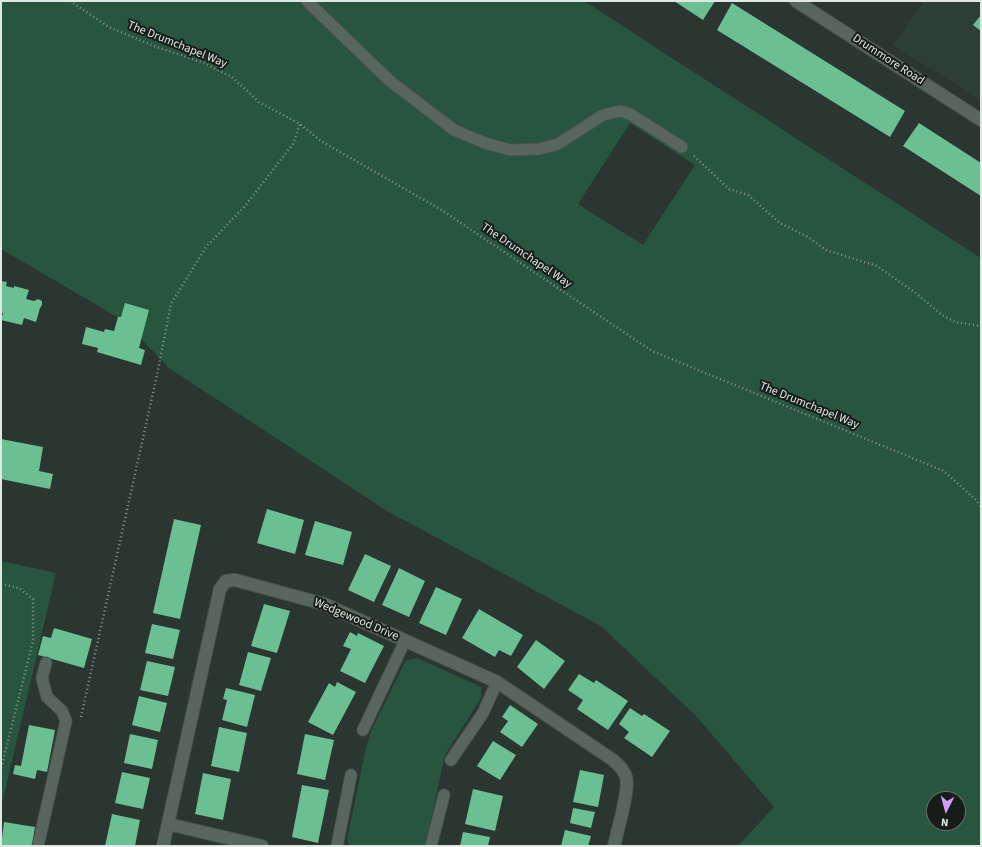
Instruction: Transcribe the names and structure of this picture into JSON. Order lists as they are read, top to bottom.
{
  "streets": {
    "street": ["Drummore Road", "Wedgewood Drive"],
    "path": ["The Drumchapel Way"]
  },
  "north": "bottom"
}
